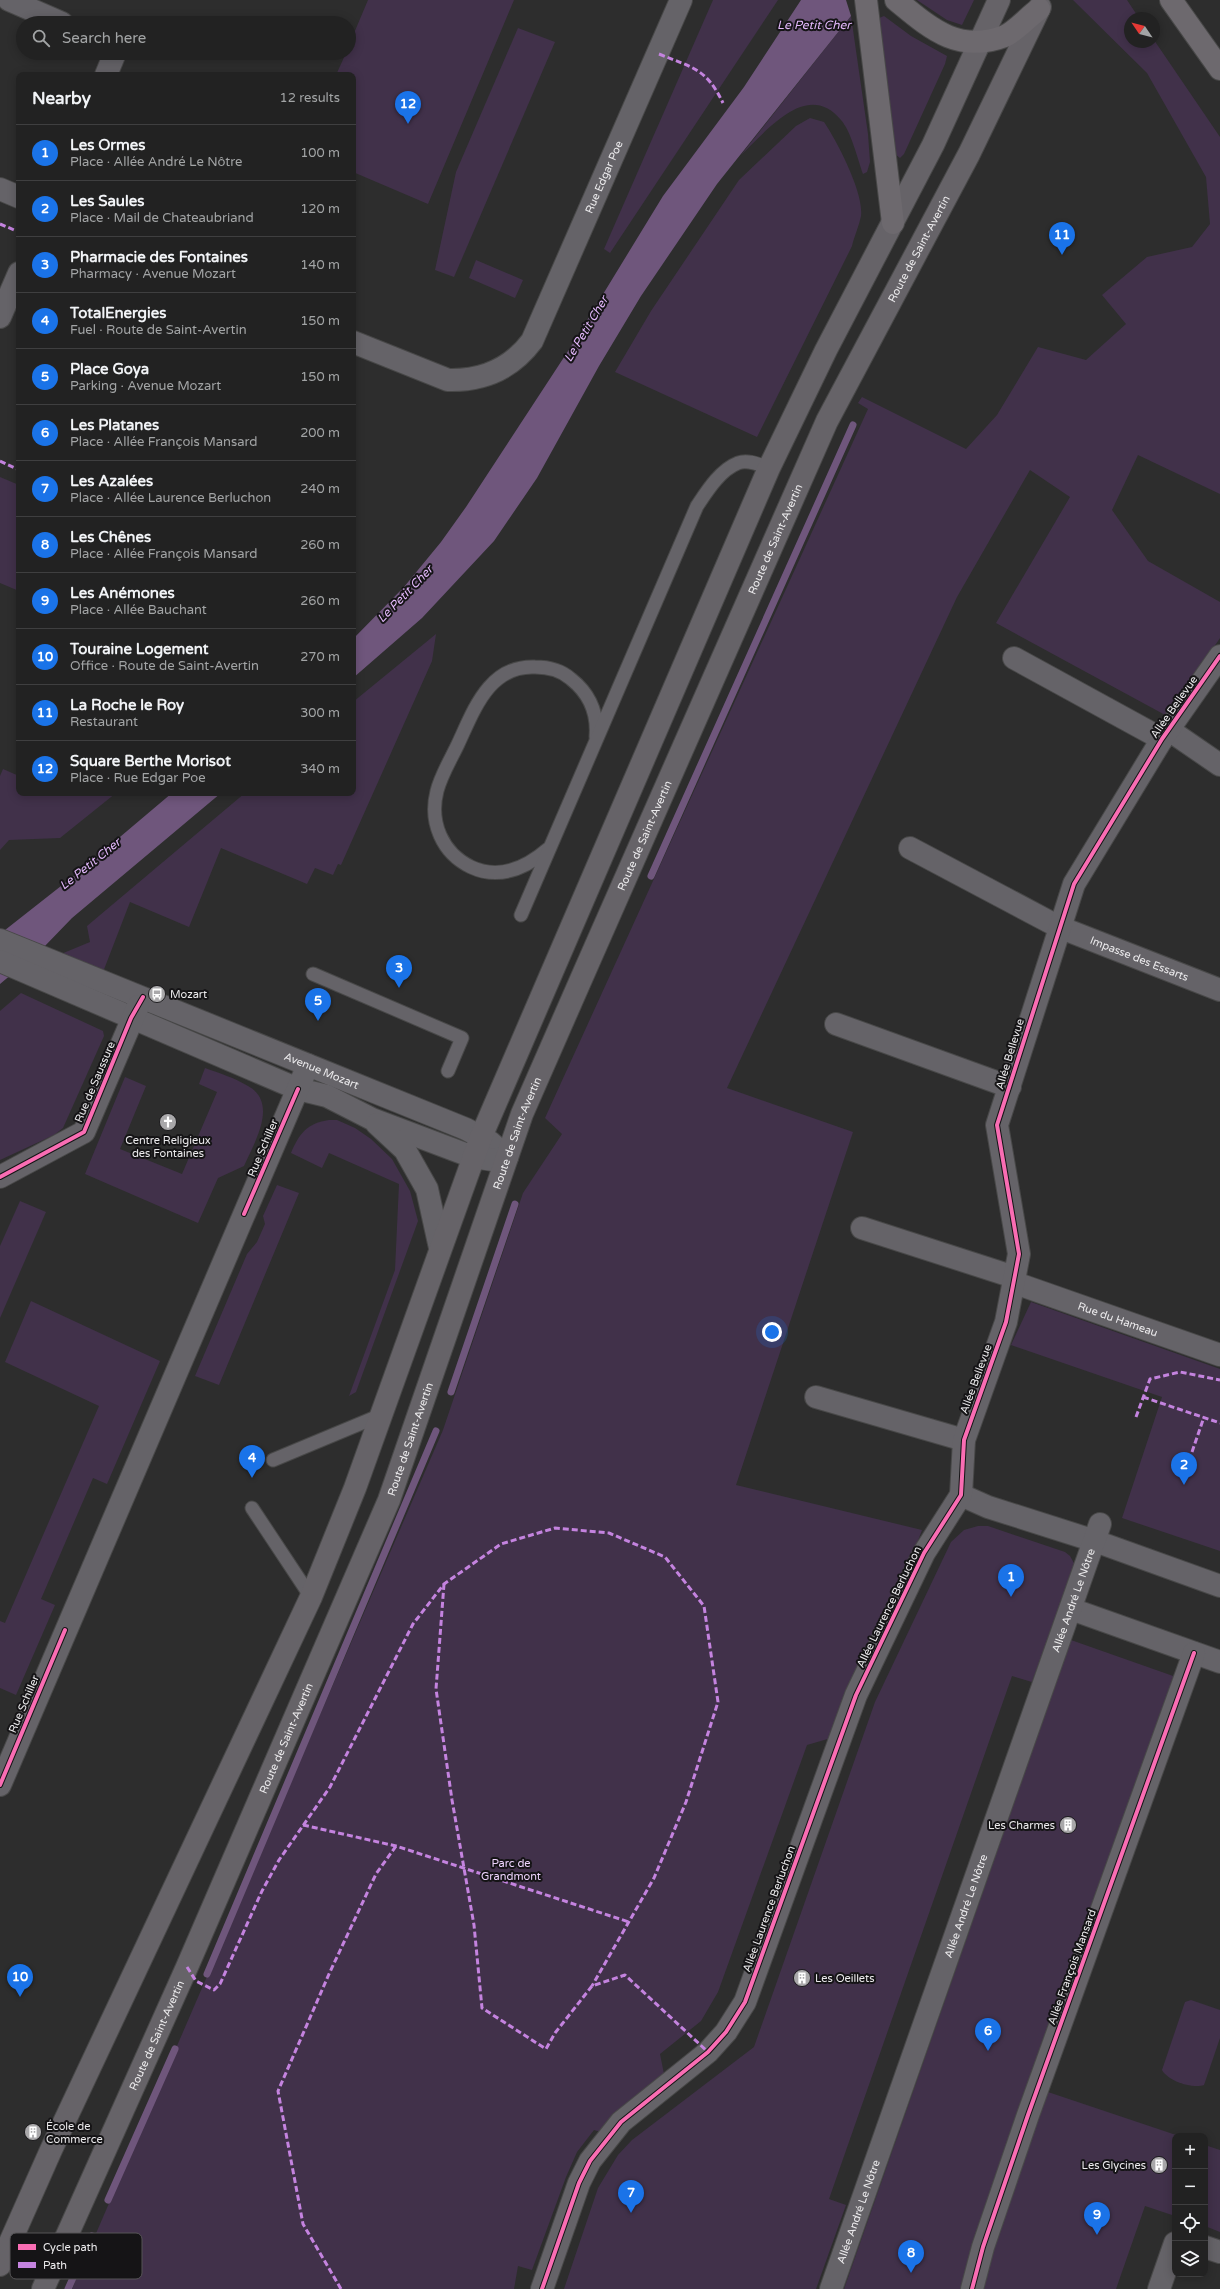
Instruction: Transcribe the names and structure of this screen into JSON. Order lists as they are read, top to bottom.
{
  "streets": {
    "main road": ["Route de Saint-Avertin"],
    "street": [
      "Rue Edgar Poe",
      "Allée Bellevue",
      "Impasse des Essarts",
      "Avenue Mozart",
      "Rue de Saussure",
      "Rue Schiller",
      "Rue du Hameau",
      "Allée André Le Nôtre",
      "Allée Laurence Berluchon",
      "Allée François Mansard"
    ]
  },
  "crossings": [
    ["Route de Saint-Avertin", "Avenue Mozart"],
    ["Allée Bellevue", "Impasse des Essarts"],
    ["Allée Bellevue", "Rue du Hameau"],
    ["Allée Bellevue", "Allée Laurence Berluchon"],
    ["Avenue Mozart", "Rue de Saussure"],
    ["Avenue Mozart", "Rue Schiller"]
  ],
  "water": ["Le Petit Cher"],
  "parks": ["Parc de Grandmont"],
  "places": {
    "bus stop": ["Mozart"],
    "church": ["Centre Religieux des Fontaines"],
    "building": [
      "Les Charmes",
      "Les Oeillets",
      "École de Commerce",
      "Les Glycines"
    ]
  },
  "legend": ["Cycle path", "Path"],
  "north": "top left",
  "page": {
    "search": "Search here",
    "heading": ["Nearby", "12 results"],
    "pins": [
      "12",
      "11",
      "3",
      "5",
      "4",
      "2",
      "1",
      "10",
      "6",
      "7",
      "9",
      "8"
    ],
    "list": [
      {
        "mark": "1",
        "name": "Les Ormes",
        "note": "Place · Allée André Le Nôtre",
        "value": "100 m"
      },
      {
        "mark": "2",
        "name": "Les Saules",
        "note": "Place · Mail de Chateaubriand",
        "value": "120 m"
      },
      {
        "mark": "3",
        "name": "Pharmacie des Fontaines",
        "note": "Pharmacy · Avenue Mozart",
        "value": "140 m"
      },
      {
        "mark": "4",
        "name": "TotalEnergies",
        "note": "Fuel · Route de Saint-Avertin",
        "value": "150 m"
      },
      {
        "mark": "5",
        "name": "Place Goya",
        "note": "Parking · Avenue Mozart",
        "value": "150 m"
      },
      {
        "mark": "6",
        "name": "Les Platanes",
        "note": "Place · Allée François Mansard",
        "value": "200 m"
      },
      {
        "mark": "7",
        "name": "Les Azalées",
        "note": "Place · Allée Laurence Berluchon",
        "value": "240 m"
      },
      {
        "mark": "8",
        "name": "Les Chênes",
        "note": "Place · Allée François Mansard",
        "value": "260 m"
      },
      {
        "mark": "9",
        "name": "Les Anémones",
        "note": "Place · Allée Bauchant",
        "value": "260 m"
      },
      {
        "mark": "10",
        "name": "Touraine Logement",
        "note": "Office · Route de Saint-Avertin",
        "value": "270 m"
      },
      {
        "mark": "11",
        "name": "La Roche le Roy",
        "note": "Restaurant",
        "value": "300 m"
      },
      {
        "mark": "12",
        "name": "Square Berthe Morisot",
        "note": "Place · Rue Edgar Poe",
        "value": "340 m"
      }
    ],
    "map_buttons": ["+", "−"]
  }
}
